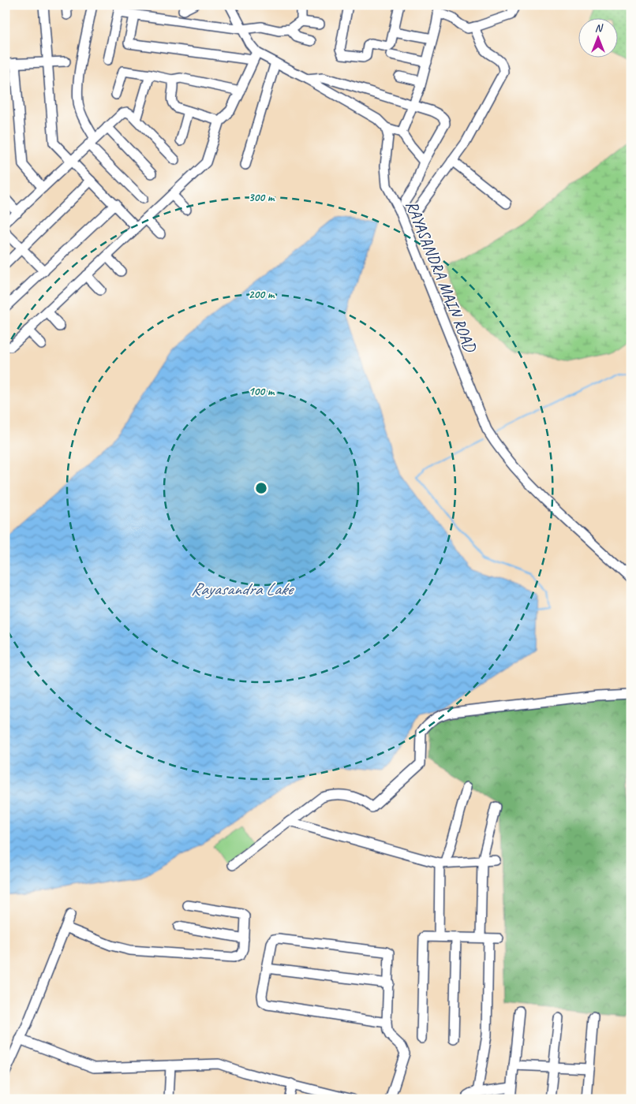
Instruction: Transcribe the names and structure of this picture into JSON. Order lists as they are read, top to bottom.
{
  "streets": {
    "street": ["RAYASANDRA MAIN ROAD"]
  },
  "water": ["Rayasandra Lake"],
  "north": "top",
  "rings": ["300 m", "200 m", "100 m"]
}
